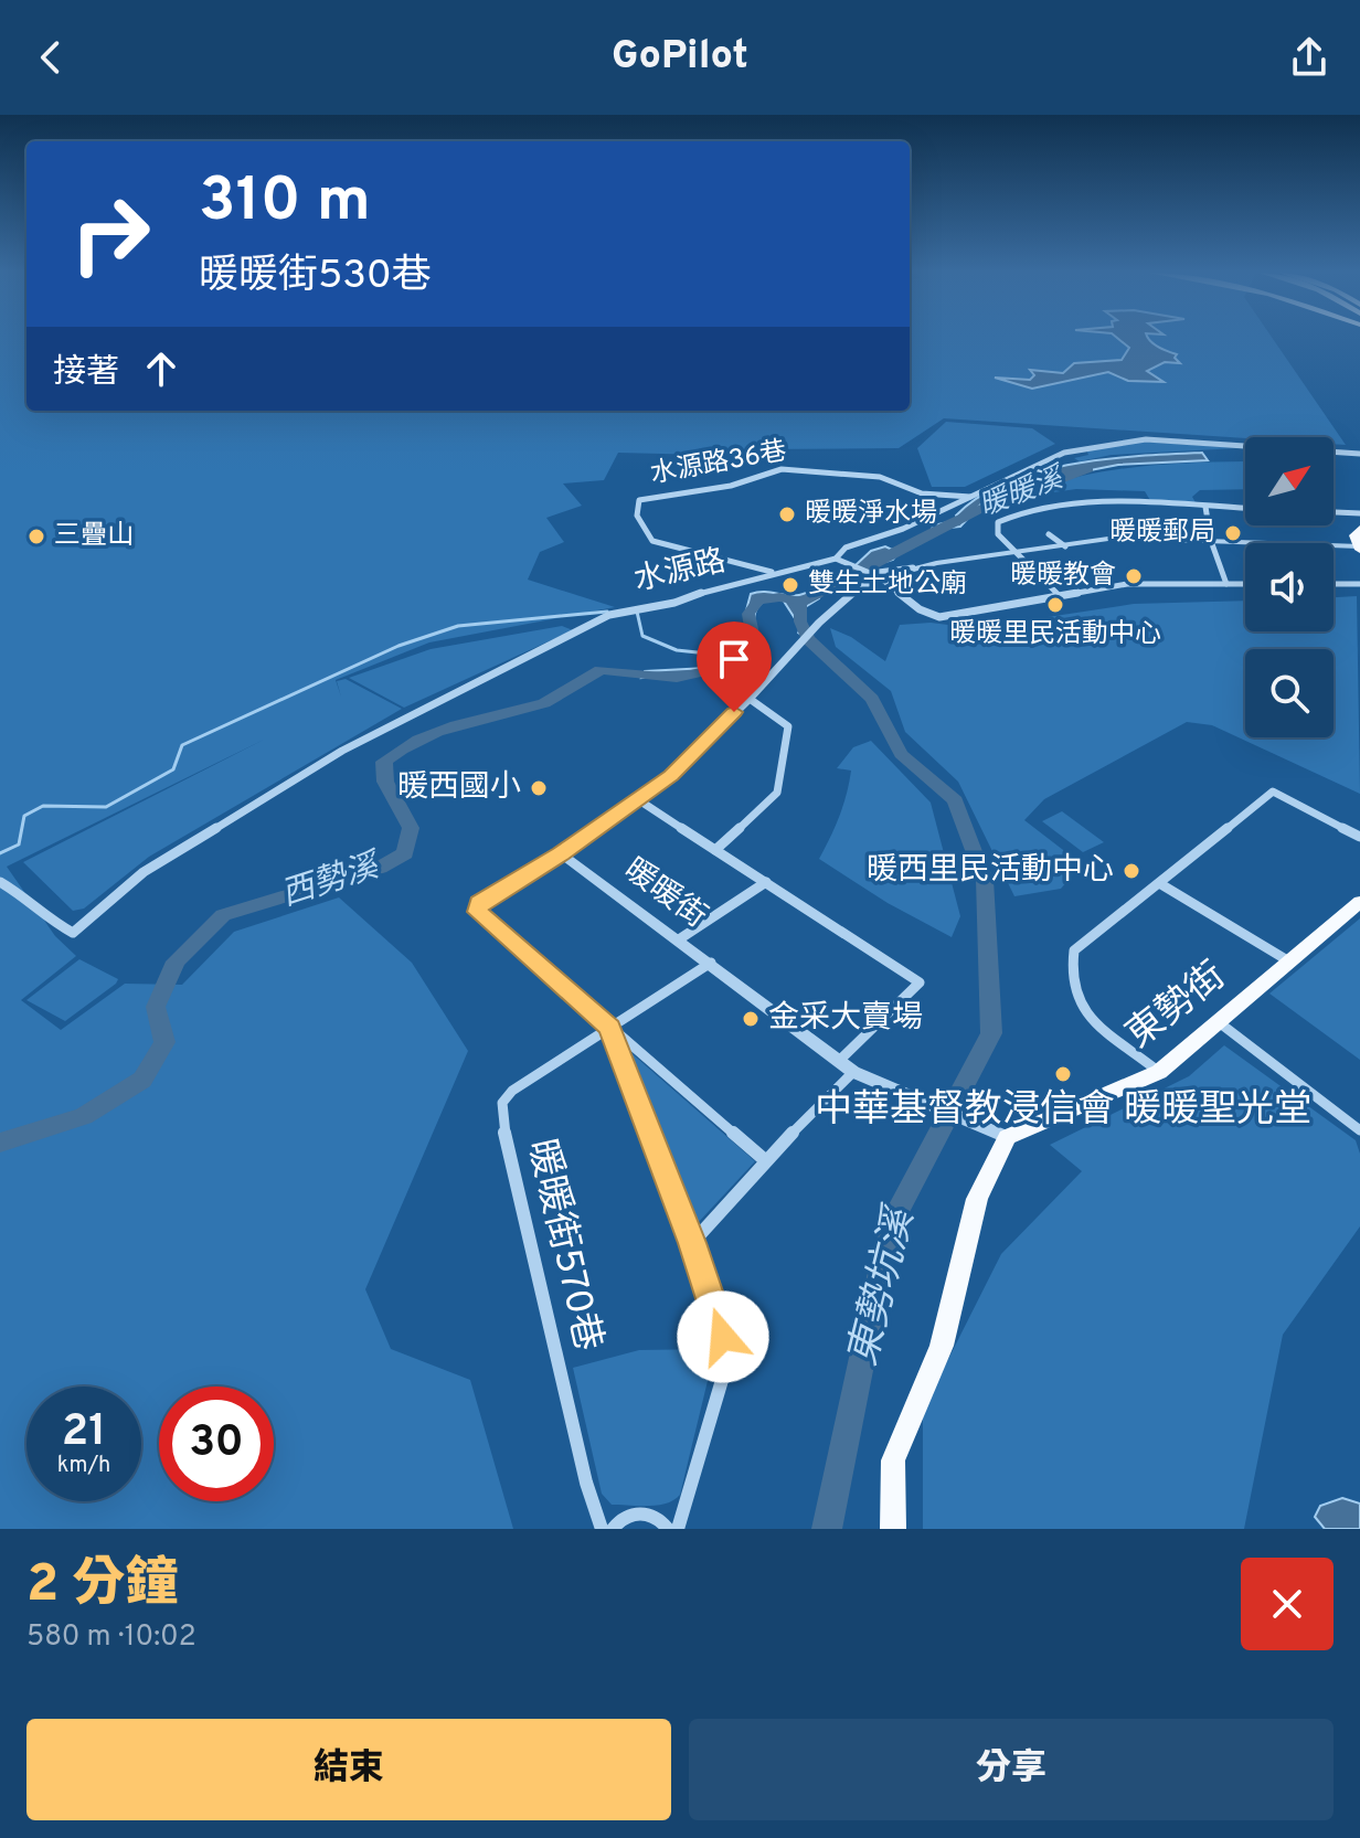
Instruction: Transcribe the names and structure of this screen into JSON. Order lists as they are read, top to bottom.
{
  "streets": {
    "main road": ["東勢街"],
    "street": [
      "水源路36巷",
      "水源路",
      "暖暖街",
      "暖暖街570巷"
    ]
  },
  "crossings": [
    ["水源路36巷", "水源路"],
    ["暖暖街", "東勢街"],
    ["暖暖街", "暖暖街570巷"]
  ],
  "water": ["暖暖溪", "西勢溪", "東勢坑溪"],
  "places": [
    "暖暖淨水場",
    "暖暖郵局",
    "三疊山",
    "暖暖教會",
    "雙生土地公廟",
    "暖暖里民活動中心",
    "暖西國小",
    "暖西里民活動中心",
    "金采大賣場",
    "中華基督教浸信會 暖暖聖光堂"
  ],
  "north": "top right",
  "page": {
    "header": "GoPilot",
    "turn": ["310 m", "暖暖街530巷"],
    "then": "接著",
    "speed": "21 km/h",
    "limit": "30",
    "heading": ["2 分鐘", "580 m · 10:02"],
    "buttons": ["結束", "分享"]
  }
}
